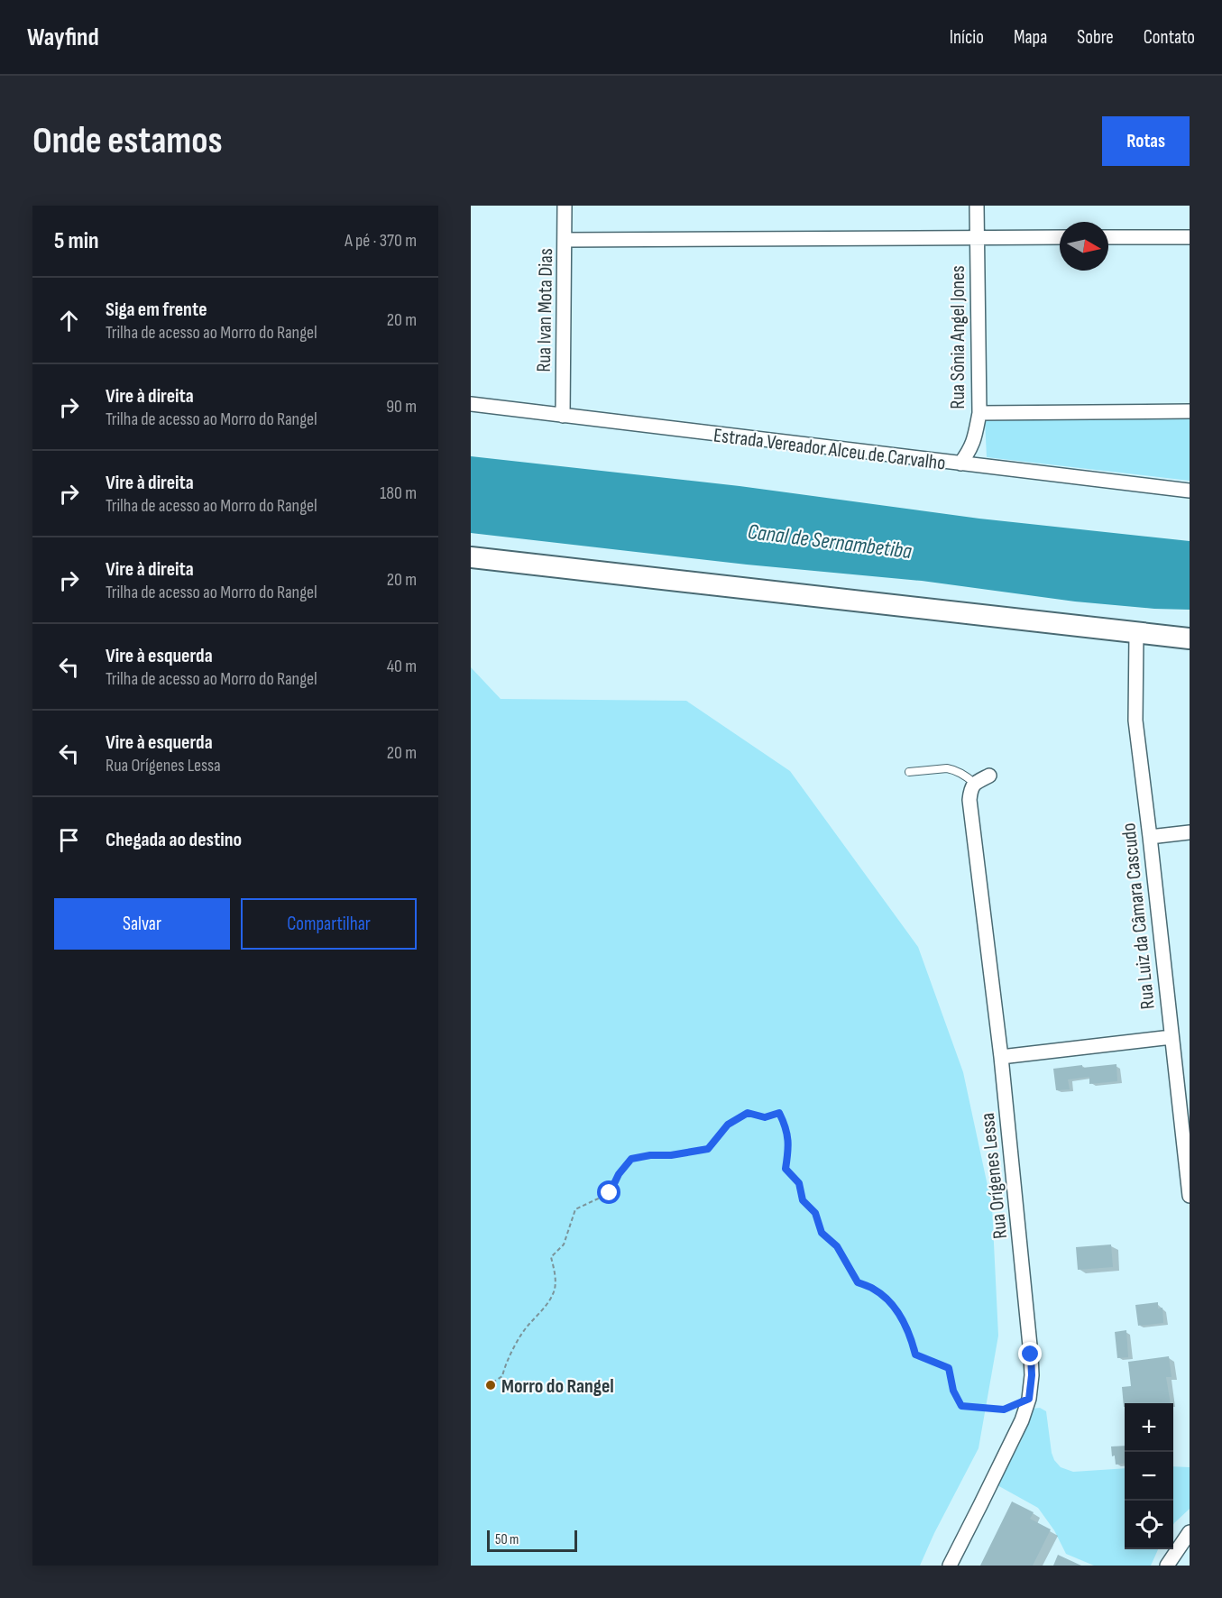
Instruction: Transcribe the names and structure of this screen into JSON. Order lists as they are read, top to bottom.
{
  "streets": {
    "street": [
      "Rua Ivan Mota Dias",
      "Rua Sônia Angel Jones",
      "Estrada Vereador Alceu de Carvalho",
      "Rua Luiz da Câmara Cascudo",
      "Rua Orígenes Lessa"
    ]
  },
  "crossings": [
    ["Rua Ivan Mota Dias", "Estrada Vereador Alceu de Carvalho"],
    ["Rua Sônia Angel Jones", "Estrada Vereador Alceu de Carvalho"]
  ],
  "water": ["Canal de Sernambetiba"],
  "places": ["Morro do Rangel"],
  "scale_bar": "50 m",
  "north": "right",
  "page": {
    "header": "Wayfind",
    "nav": [
      "Início",
      "Mapa",
      "Sobre",
      "Contato"
    ],
    "buttons": [
      "Rotas",
      ["Salvar", "Compartilhar"]
    ],
    "title": "Onde estamos",
    "heading": ["5 min", "A pé · 370 m"],
    "list": [
      ["Siga em frente", "Trilha de acesso ao Morro do Rangel", "20 m"],
      ["Vire à direita", "Trilha de acesso ao Morro do Rangel", "90 m"],
      ["Vire à direita", "Trilha de acesso ao Morro do Rangel", "180 m"],
      ["Vire à direita", "Trilha de acesso ao Morro do Rangel", "20 m"],
      ["Vire à esquerda", "Trilha de acesso ao Morro do Rangel", "40 m"],
      ["Vire à esquerda", "Rua Orígenes Lessa", "20 m"],
      "Chegada ao destino"
    ],
    "map_buttons": ["+", "−"],
    "scale": "50 m"
  }
}
